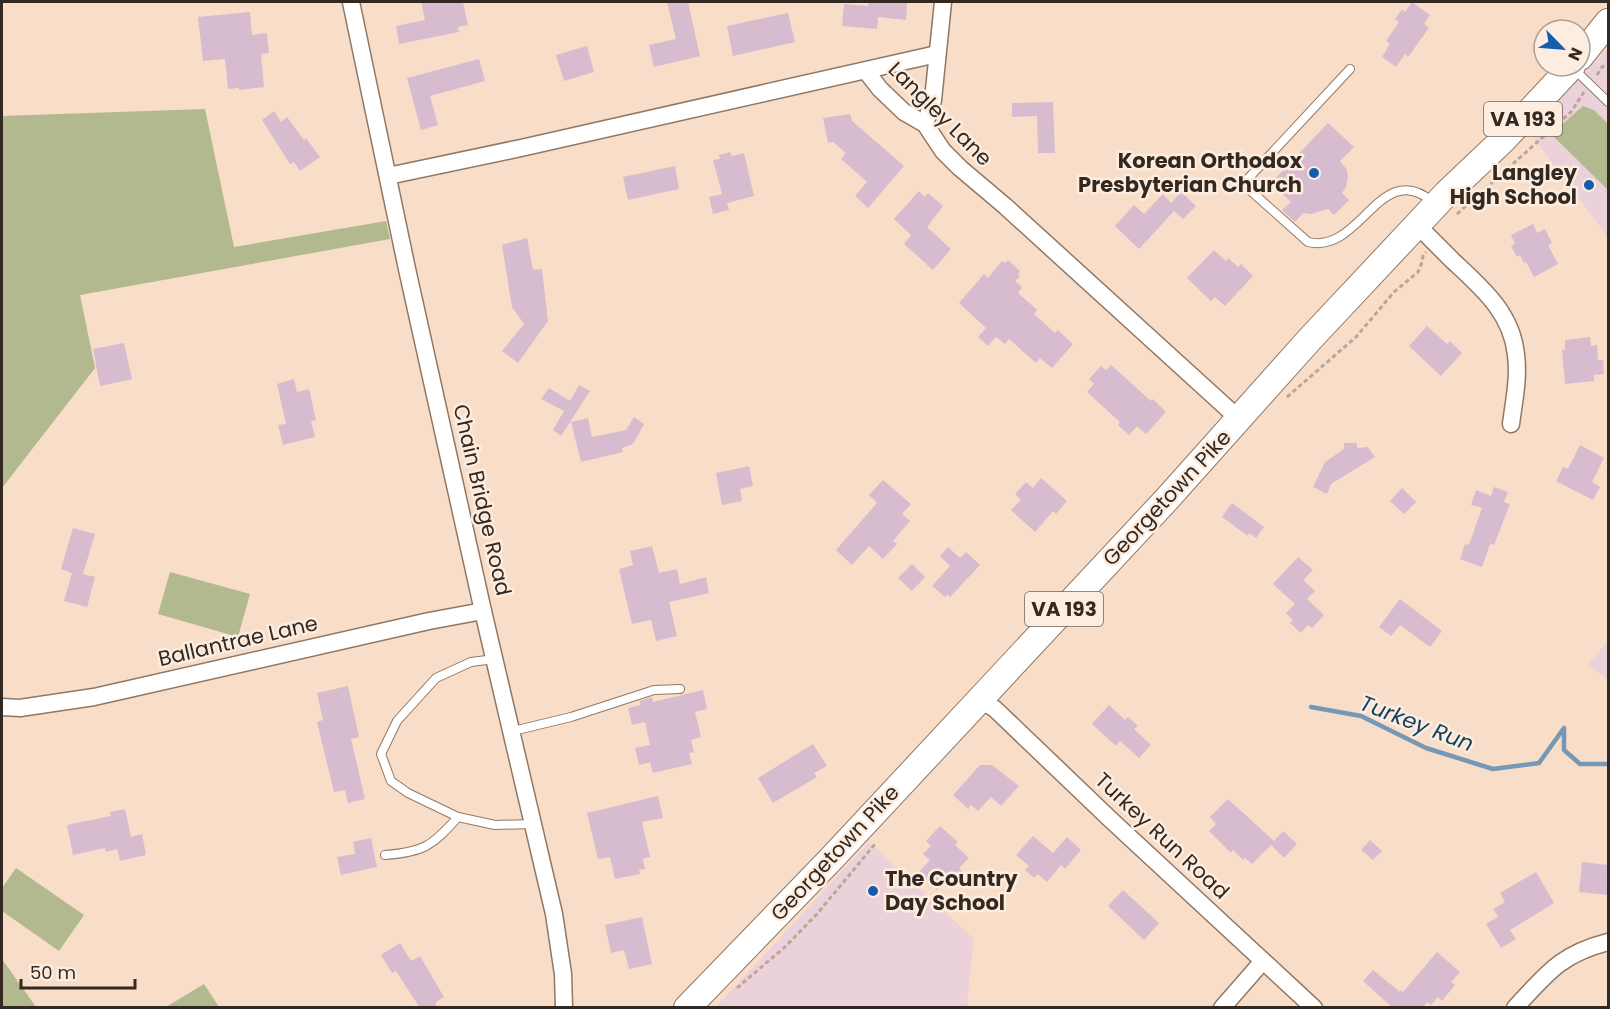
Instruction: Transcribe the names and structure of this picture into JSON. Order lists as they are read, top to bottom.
{
  "streets": {
    "main road": ["VA 193", "Georgetown Pike"],
    "street": [
      "Langley Lane",
      "Chain Bridge Road",
      "Ballantrae Lane",
      "Turkey Run Road"
    ]
  },
  "crossings": [
    ["Langley Lane", "Georgetown Pike"],
    ["Langley Lane", "Chain Bridge Road"],
    ["Georgetown Pike", "Turkey Run Road"],
    ["Chain Bridge Road", "Ballantrae Lane"]
  ],
  "water": ["Turkey Run"],
  "places": ["Korean Orthodox Presbyterian Church", "Langley High School", "The Country Day School"],
  "scale_bar": "50 m",
  "north": "bottom right"
}
